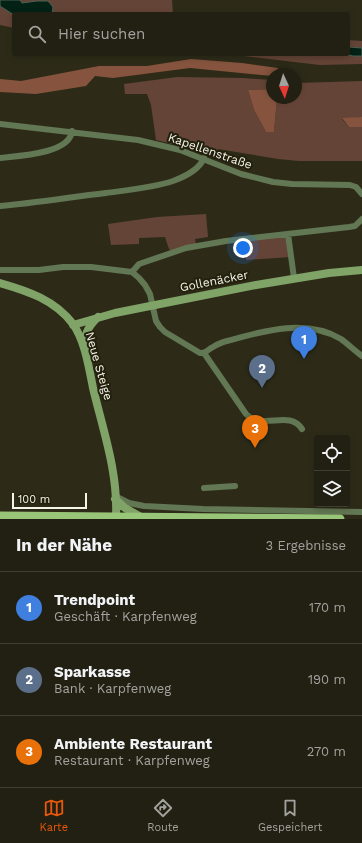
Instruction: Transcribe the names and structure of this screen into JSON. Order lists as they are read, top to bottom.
{
  "streets": {
    "street": ["Kapellenstraße", "Gollenäcker", "Neue Steige"]
  },
  "crossings": [
    ["Gollenäcker", "Neue Steige"]
  ],
  "scale_bar": "100 m",
  "north": "bottom",
  "page": {
    "search": "Hier suchen",
    "pins": ["1", "2", "3"],
    "scale": "100 m",
    "heading": ["In der Nähe", "3 Ergebnisse"],
    "list": [
      {
        "mark": "1",
        "name": "Trendpoint",
        "note": "Geschäft · Karpfenweg",
        "value": "170 m"
      },
      {
        "mark": "2",
        "name": "Sparkasse",
        "note": "Bank · Karpfenweg",
        "value": "190 m"
      },
      {
        "mark": "3",
        "name": "Ambiente Restaurant",
        "note": "Restaurant · Karpfenweg",
        "value": "270 m"
      }
    ],
    "nav": ["Karte", "Route", "Gespeichert"]
  }
}
